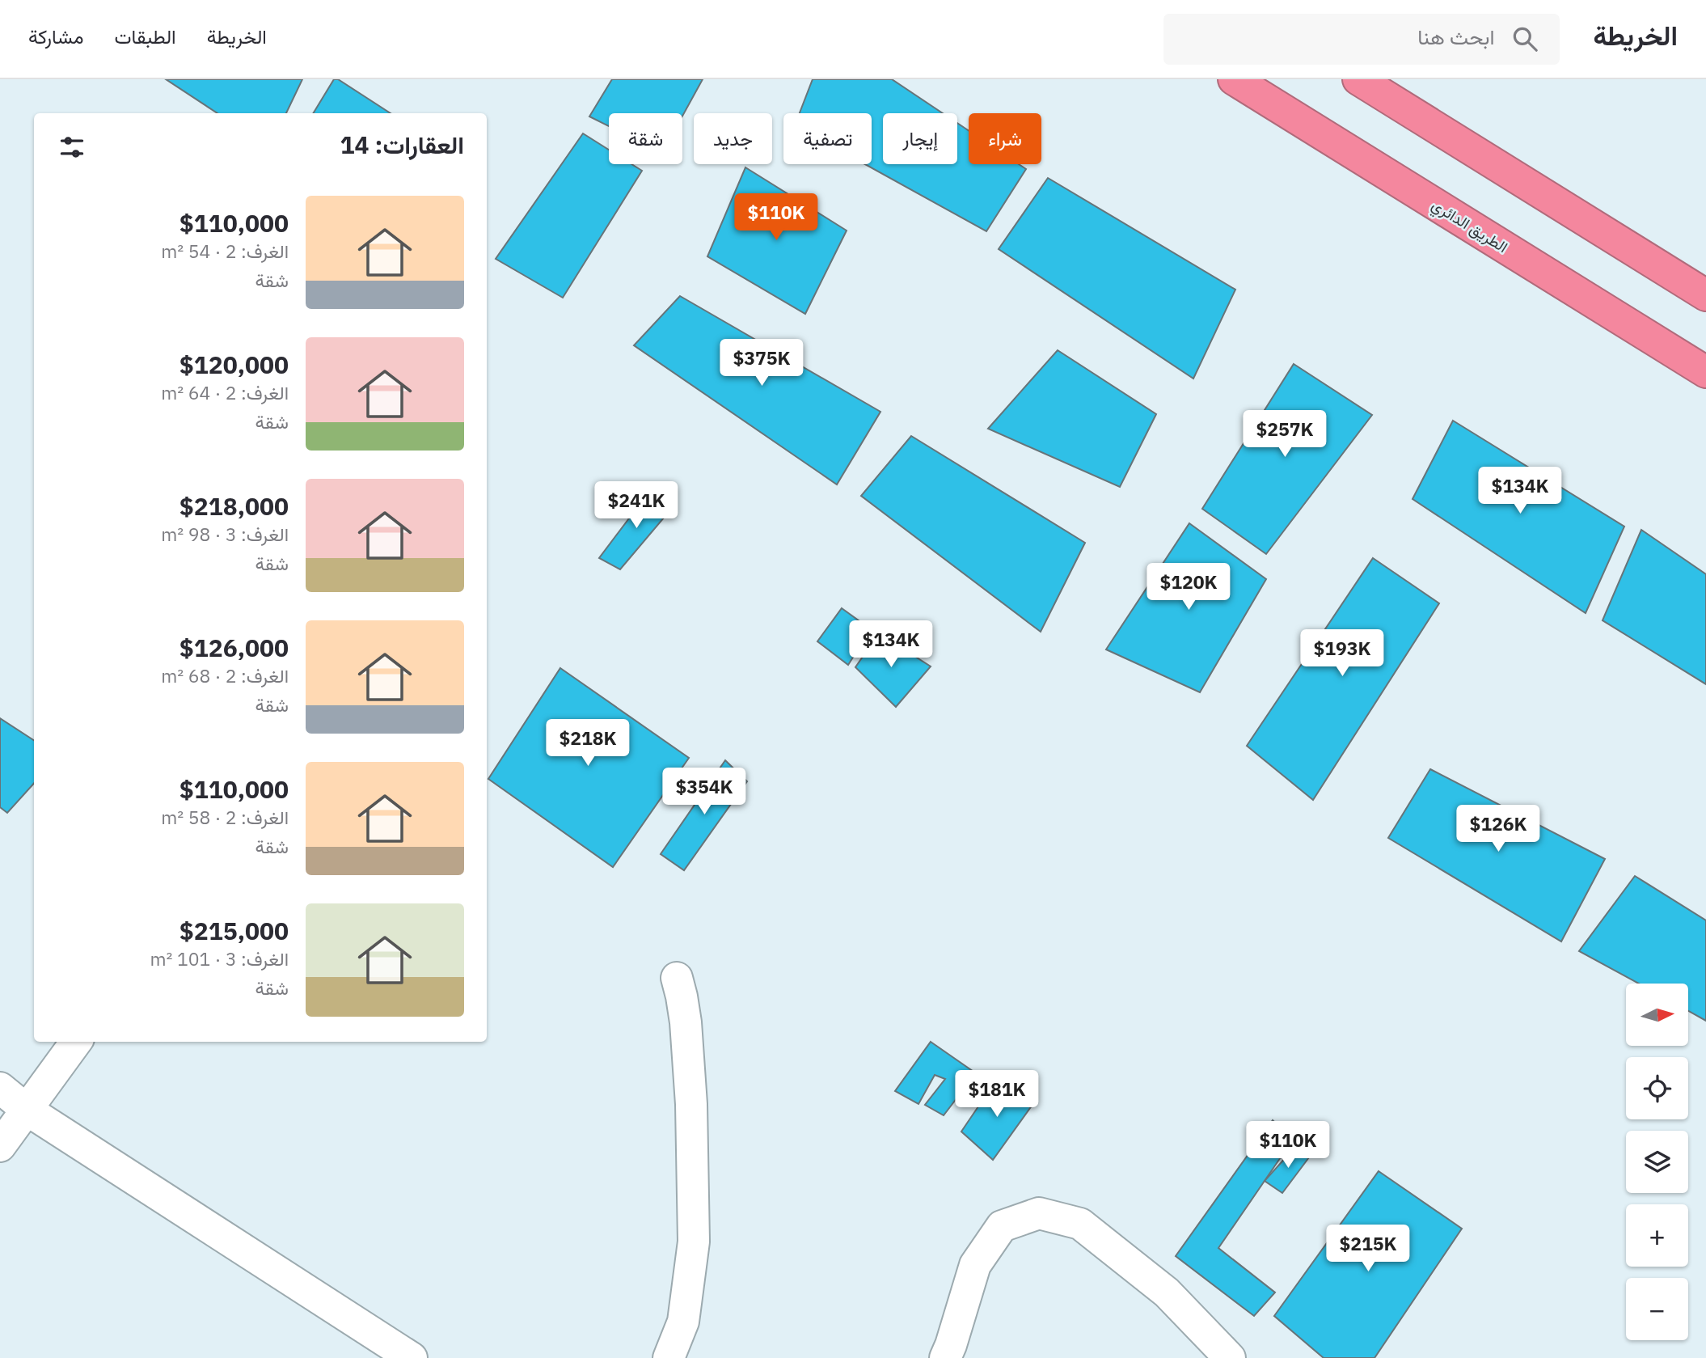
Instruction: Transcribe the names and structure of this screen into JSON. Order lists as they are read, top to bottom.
{
  "streets": {
    "highway": ["الطريق الدائري"]
  },
  "north": "right",
  "page": {
    "header": "الخريطة",
    "search": "ابحث هنا",
    "nav": ["الخريطة", "الطبقات", "مشاركة"],
    "chip": [
      "شراء",
      "إيجار",
      "تصفية",
      "جديد",
      "شقة"
    ],
    "heading": "العقارات: 14",
    "list": [
      {
        "name": "$110,000",
        "note": "الغرف: 2 · 54 m² · شقة"
      },
      {
        "name": "$120,000",
        "note": "الغرف: 2 · 64 m² · شقة"
      },
      {
        "name": "$218,000",
        "note": "الغرف: 3 · 98 m² · شقة"
      },
      {
        "name": "$126,000",
        "note": "الغرف: 2 · 68 m² · شقة"
      },
      {
        "name": "$110,000",
        "note": "الغرف: 2 · 58 m² · شقة"
      },
      {
        "name": "$215,000",
        "note": "الغرف: 3 · 101 m² · شقة"
      }
    ],
    "price": [
      "$110K",
      "$375K",
      "$257K",
      "$134K",
      "$241K",
      "$120K",
      "$134K",
      "$193K",
      "$218K",
      "$354K",
      "$126K",
      "$181K",
      "$110K",
      "$215K"
    ],
    "map_buttons": ["+", "−"]
  }
}
